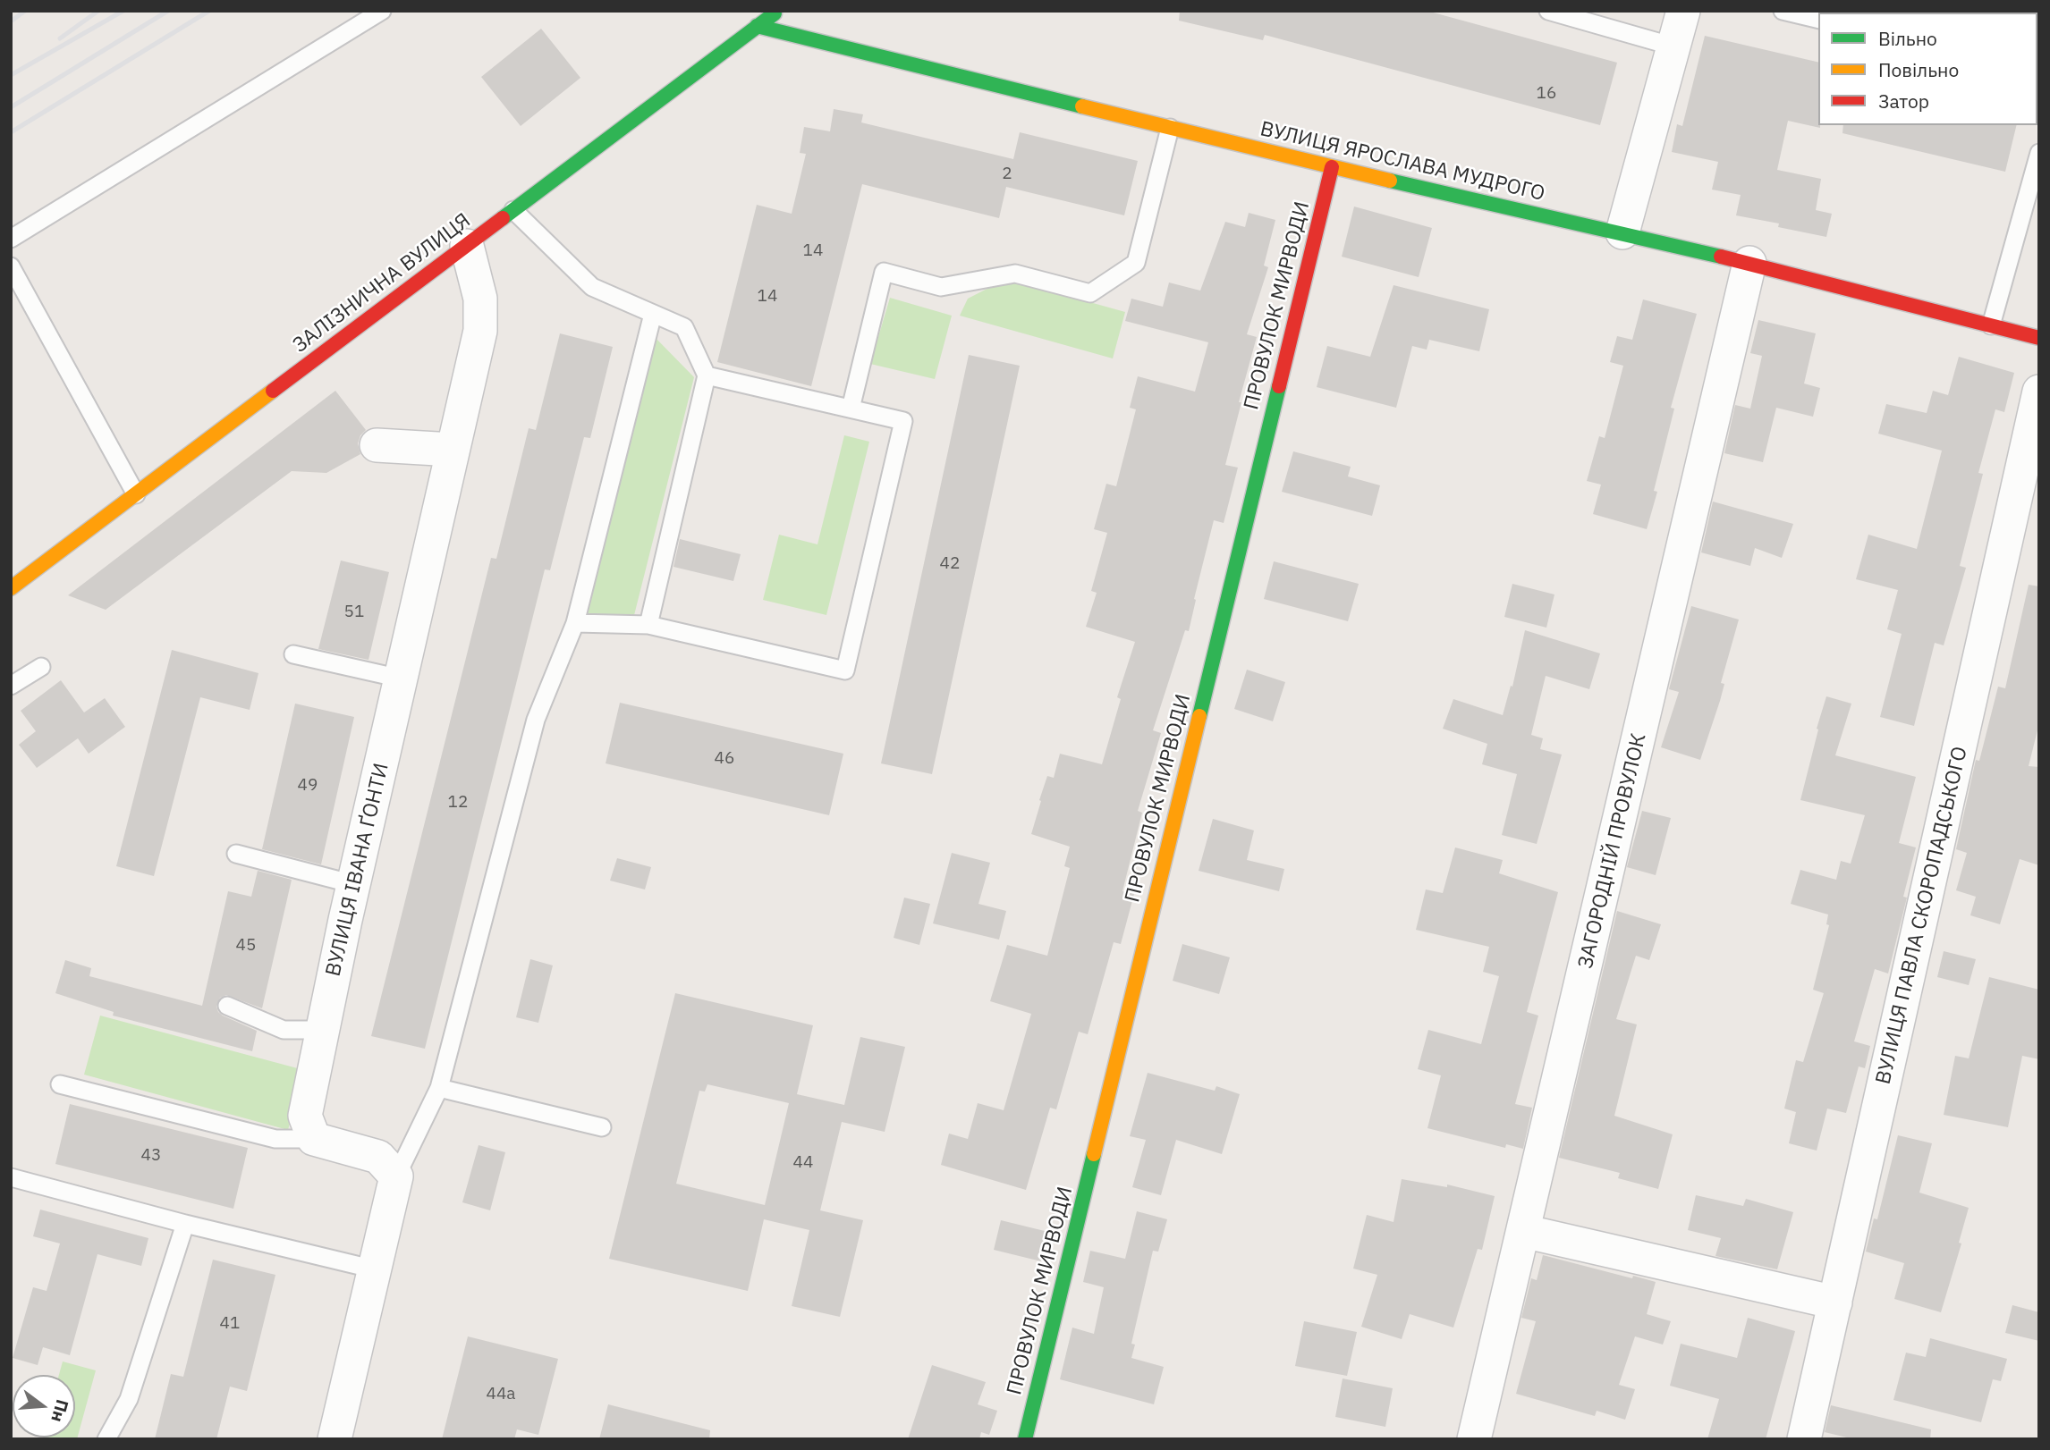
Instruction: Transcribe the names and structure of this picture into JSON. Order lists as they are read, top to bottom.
{
  "streets": {
    "street": [
      "ВУЛИЦЯ ЯРОСЛАВА МУДРОГО",
      "ЗАЛІЗНИЧНА ВУЛИЦЯ",
      "ПРОВУЛОК МИРВОДИ",
      "ЗАГОРОДНІЙ ПРОВУЛОК",
      "ВУЛИЦЯ ІВАНА ҐОНТИ",
      "ВУЛИЦЯ ПАВЛА СКОРОПАДСЬКОГО"
    ]
  },
  "crossings": [
    ["ВУЛИЦЯ ЯРОСЛАВА МУДРОГО", "ЗАЛІЗНИЧНА ВУЛИЦЯ"],
    ["ВУЛИЦЯ ЯРОСЛАВА МУДРОГО", "ПРОВУЛОК МИРВОДИ"],
    ["ВУЛИЦЯ ЯРОСЛАВА МУДРОГО", "ЗАГОРОДНІЙ ПРОВУЛОК"],
    ["ЗАЛІЗНИЧНА ВУЛИЦЯ", "ВУЛИЦЯ ІВАНА ҐОНТИ"]
  ],
  "house_numbers": [
    "16",
    "2",
    "14",
    "14",
    "42",
    "51",
    "46",
    "49",
    "12",
    "45",
    "43",
    "44",
    "41",
    "44а"
  ],
  "legend": ["Вільно", "Повільно", "Затор"],
  "north": "right"
}
